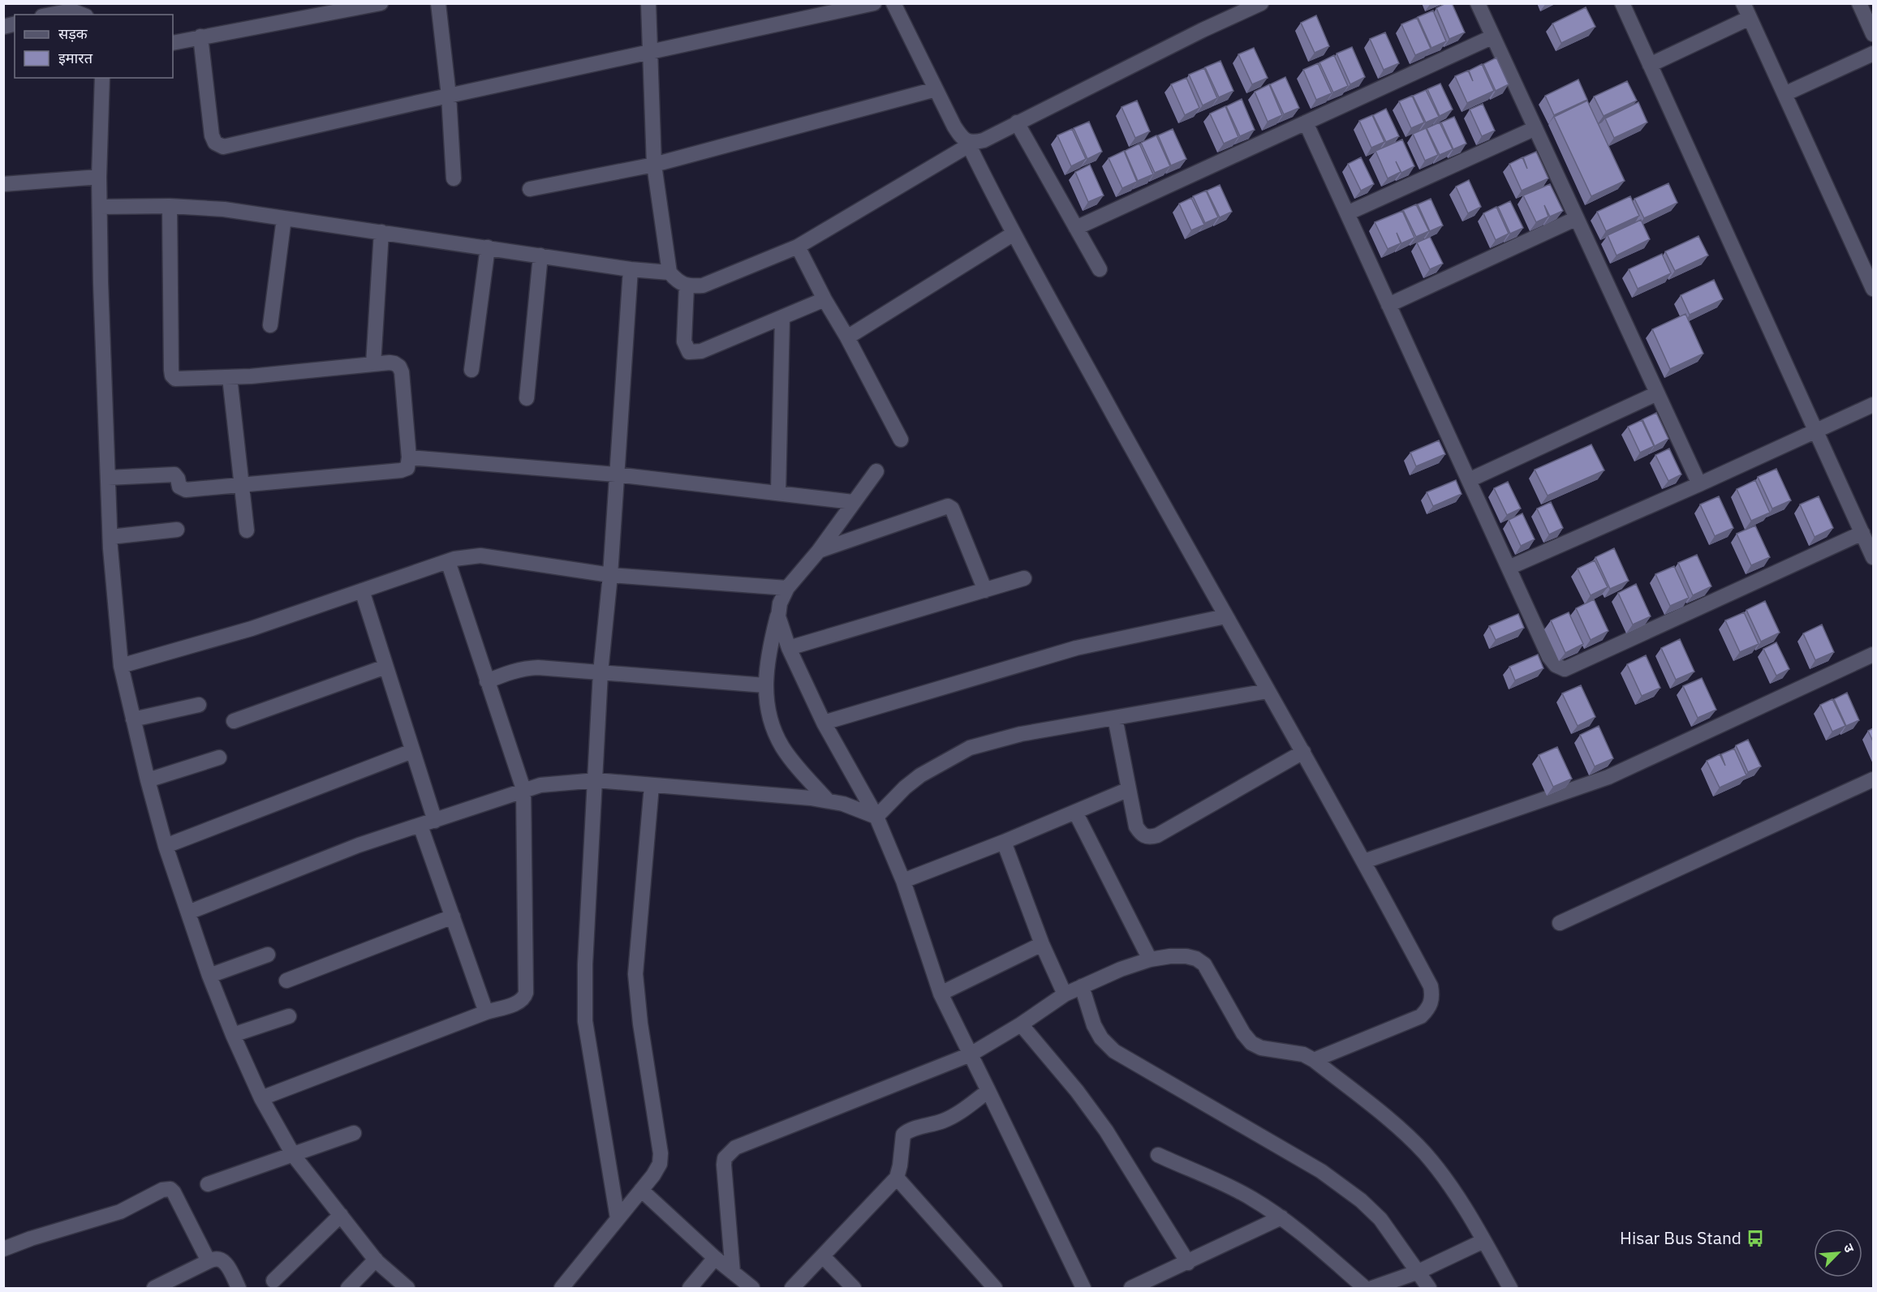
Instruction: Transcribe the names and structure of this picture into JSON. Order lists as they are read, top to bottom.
{
  "places": {
    "bus stop": ["Hisar Bus Stand"]
  },
  "legend": ["सड़क", "इमारत"],
  "north": "top right"
}
